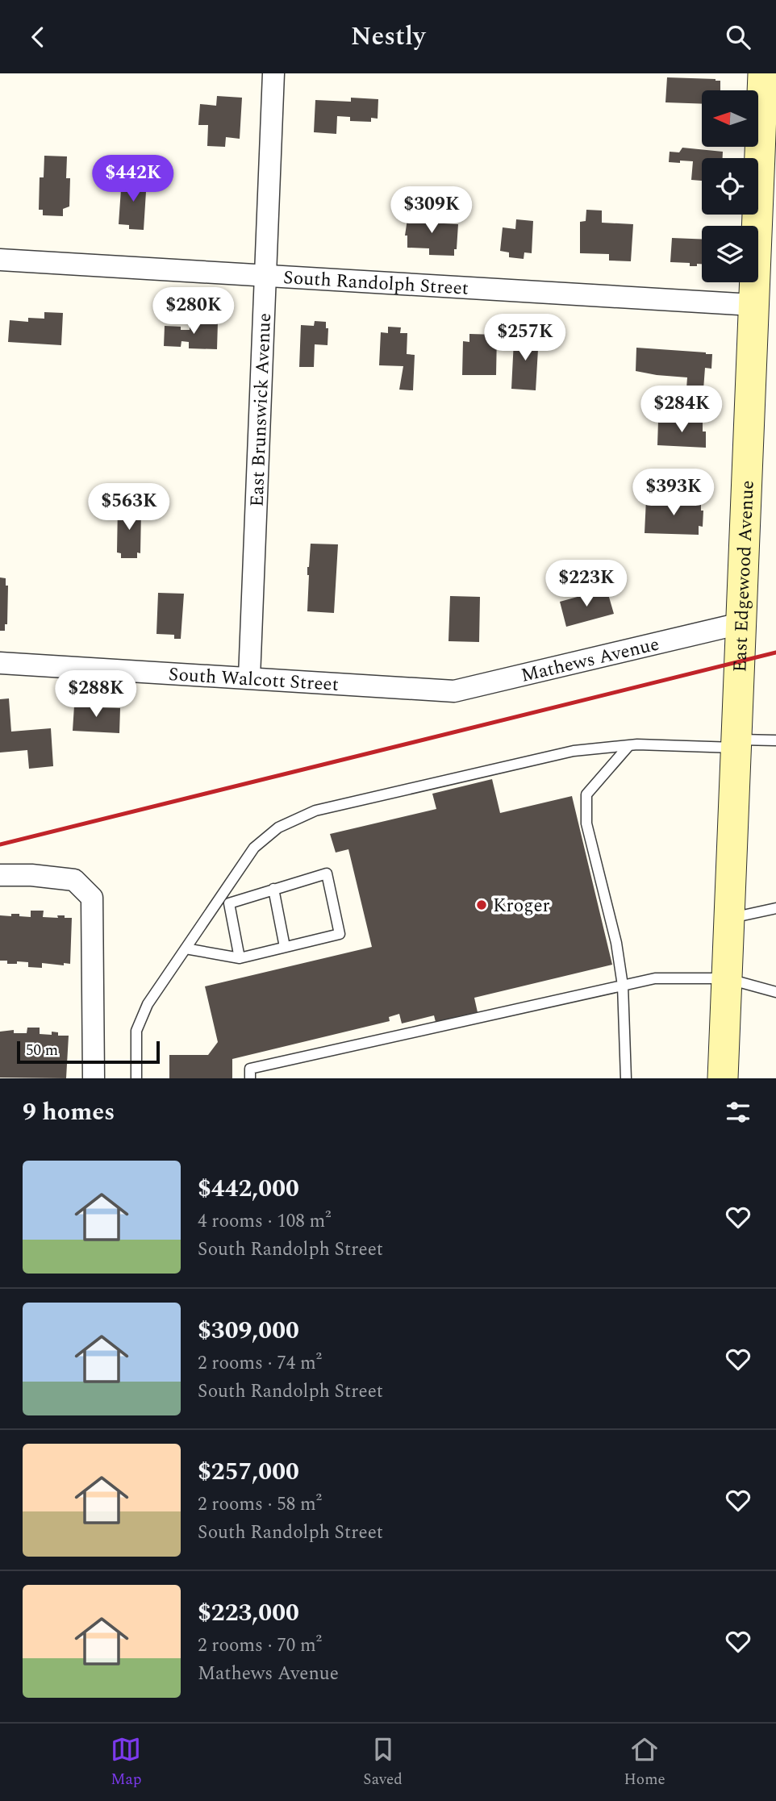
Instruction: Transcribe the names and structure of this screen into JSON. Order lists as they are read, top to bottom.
{
  "streets": {
    "main road": ["East Edgewood Avenue"],
    "street": [
      "South Randolph Street",
      "East Brunswick Avenue",
      "Mathews Avenue",
      "South Walcott Street"
    ]
  },
  "crossings": [
    ["South Randolph Street", "East Brunswick Avenue"],
    ["South Randolph Street", "East Edgewood Avenue"],
    ["East Brunswick Avenue", "South Walcott Street"],
    ["East Edgewood Avenue", "Mathews Avenue"],
    ["Mathews Avenue", "South Walcott Street"]
  ],
  "places": ["Kroger"],
  "scale_bar": "50 m",
  "north": "left",
  "page": {
    "header": "Nestly",
    "price": [
      "$442K",
      "$309K",
      "$280K",
      "$257K",
      "$284K",
      "$393K",
      "$563K",
      "$223K",
      "$288K"
    ],
    "scale": "50 m",
    "heading": "9 homes",
    "list": [
      {
        "name": "$442,000",
        "note": "4 rooms · 108 m² · South Randolph Street"
      },
      {
        "name": "$309,000",
        "note": "2 rooms · 74 m² · South Randolph Street"
      },
      {
        "name": "$257,000",
        "note": "2 rooms · 58 m² · South Randolph Street"
      },
      {
        "name": "$223,000",
        "note": "2 rooms · 70 m² · Mathews Avenue"
      }
    ],
    "tabs": ["Map", "Saved", "Home"]
  }
}
